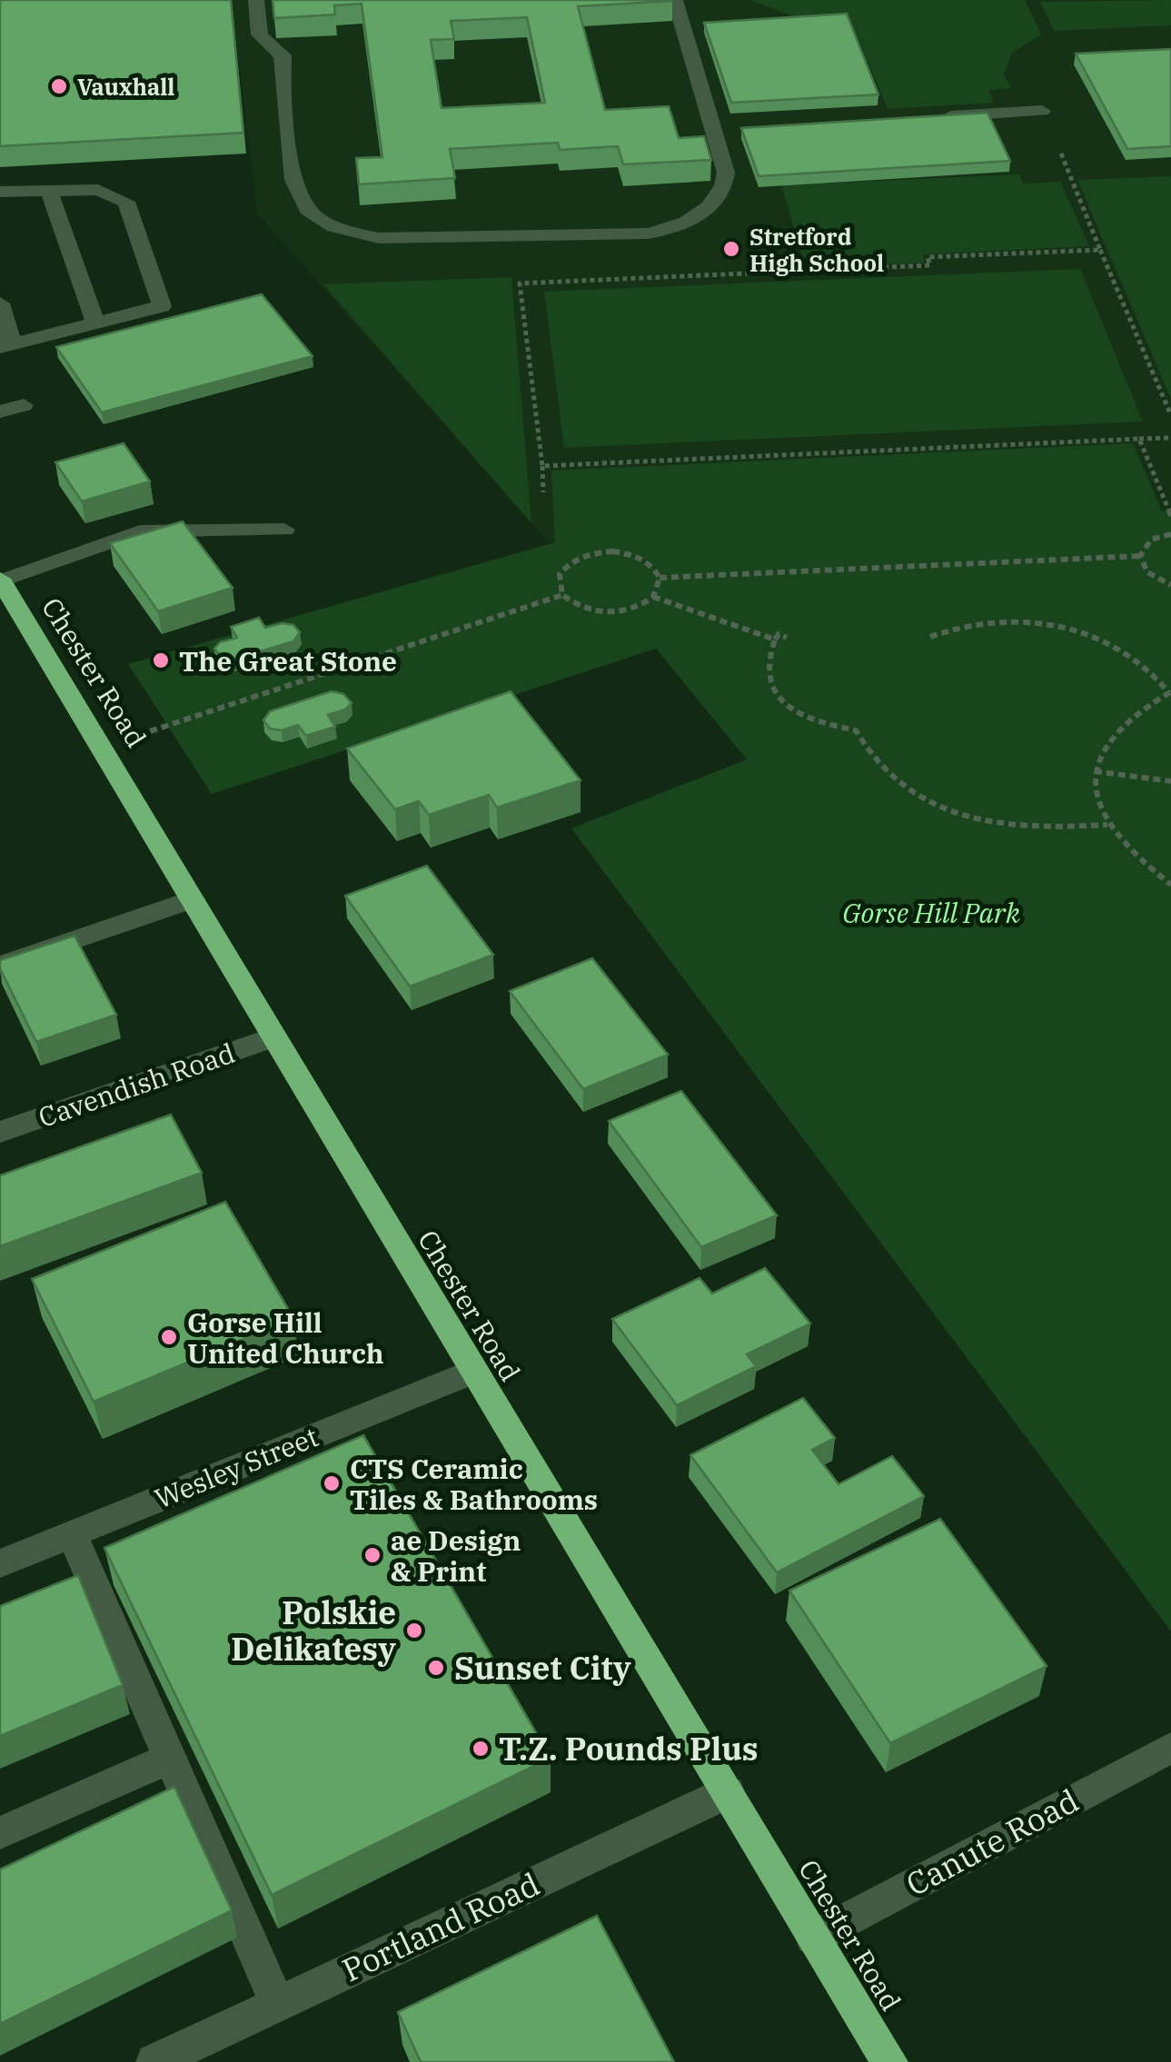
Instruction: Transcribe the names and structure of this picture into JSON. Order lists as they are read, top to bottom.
{
  "streets": {
    "highway": ["Chester Road"],
    "street": [
      "Cavendish Road",
      "Wesley Street",
      "Canute Road",
      "Portland Road"
    ]
  },
  "crossings": [
    ["Chester Road", "Cavendish Road"],
    ["Chester Road", "Wesley Street"],
    ["Chester Road", "Canute Road"],
    ["Chester Road", "Portland Road"]
  ],
  "parks": ["Gorse Hill Park"],
  "places": [
    "Vauxhall",
    "Stretford High School",
    "The Great Stone",
    "Gorse Hill United Church",
    "CTS Ceramic Tiles & Bathrooms",
    "ae Design & Print",
    "Polskie Delikatesy",
    "Sunset City",
    "T.Z. Pounds Plus"
  ]
}
